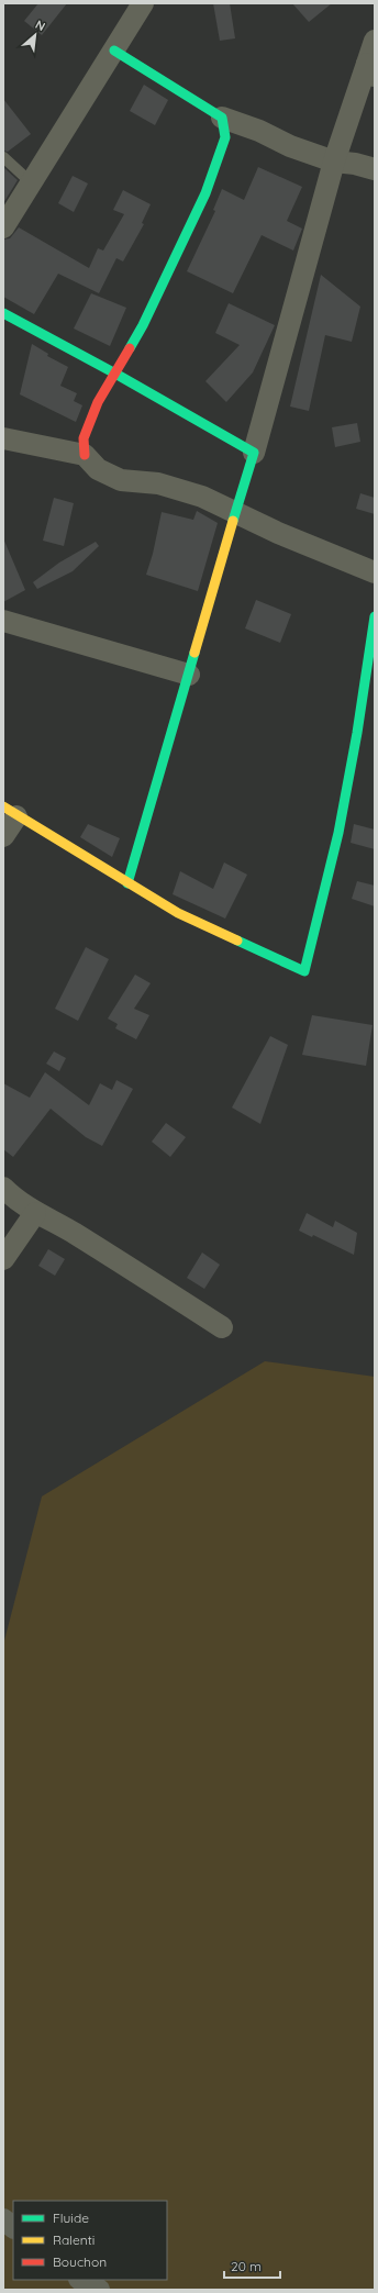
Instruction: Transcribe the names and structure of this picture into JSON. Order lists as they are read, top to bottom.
{
  "legend": ["Fluide", "Ralenti", "Bouchon"],
  "scale_bar": "20 m",
  "north": "top right"
}
